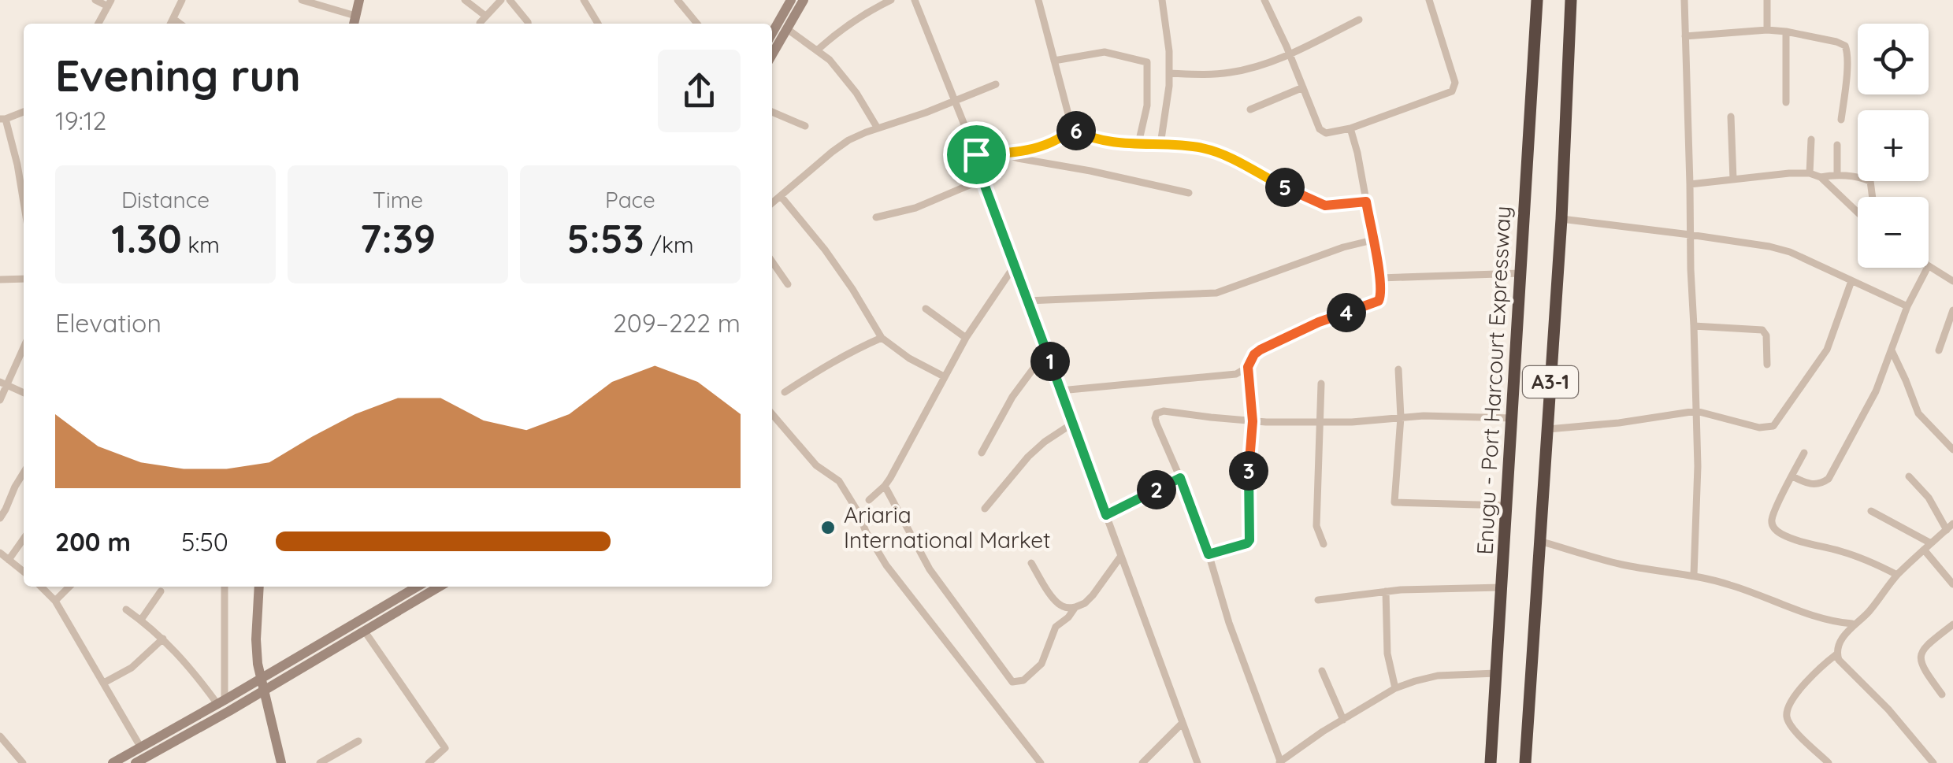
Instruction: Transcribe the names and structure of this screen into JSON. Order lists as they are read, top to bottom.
{
  "streets": {
    "highway": ["Enugu - Port Harcourt Expressway", "A3-1"]
  },
  "places": ["Ariaria International Market"],
  "page": {
    "map_buttons": ["+", "−"],
    "heading": ["Evening run", "19:12"],
    "pins": [
      "6",
      "5",
      "4",
      "1",
      "3",
      "2"
    ],
    "stats": [
      ["Distance", "1.30 km"],
      ["Time", "7:39"],
      ["Pace", "5:53 /km"]
    ],
    "chart": ["Elevation", "209–222 m"],
    "list": [
      {
        "name": "200 m",
        "note": "5:50"
      }
    ]
  }
}
